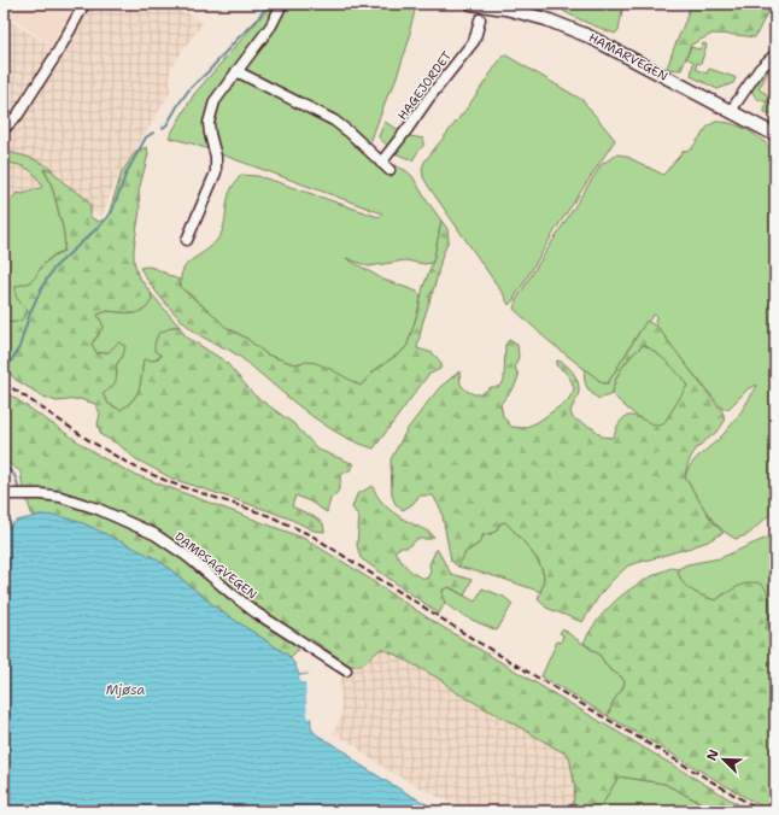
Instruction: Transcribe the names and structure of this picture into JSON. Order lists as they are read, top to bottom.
{
  "streets": {
    "main road": ["HAMARVEGEN"],
    "street": ["HAGEJORDET", "DAMPSAGVEGEN"]
  },
  "water": ["Mjøsa"],
  "north": "top left"
}
